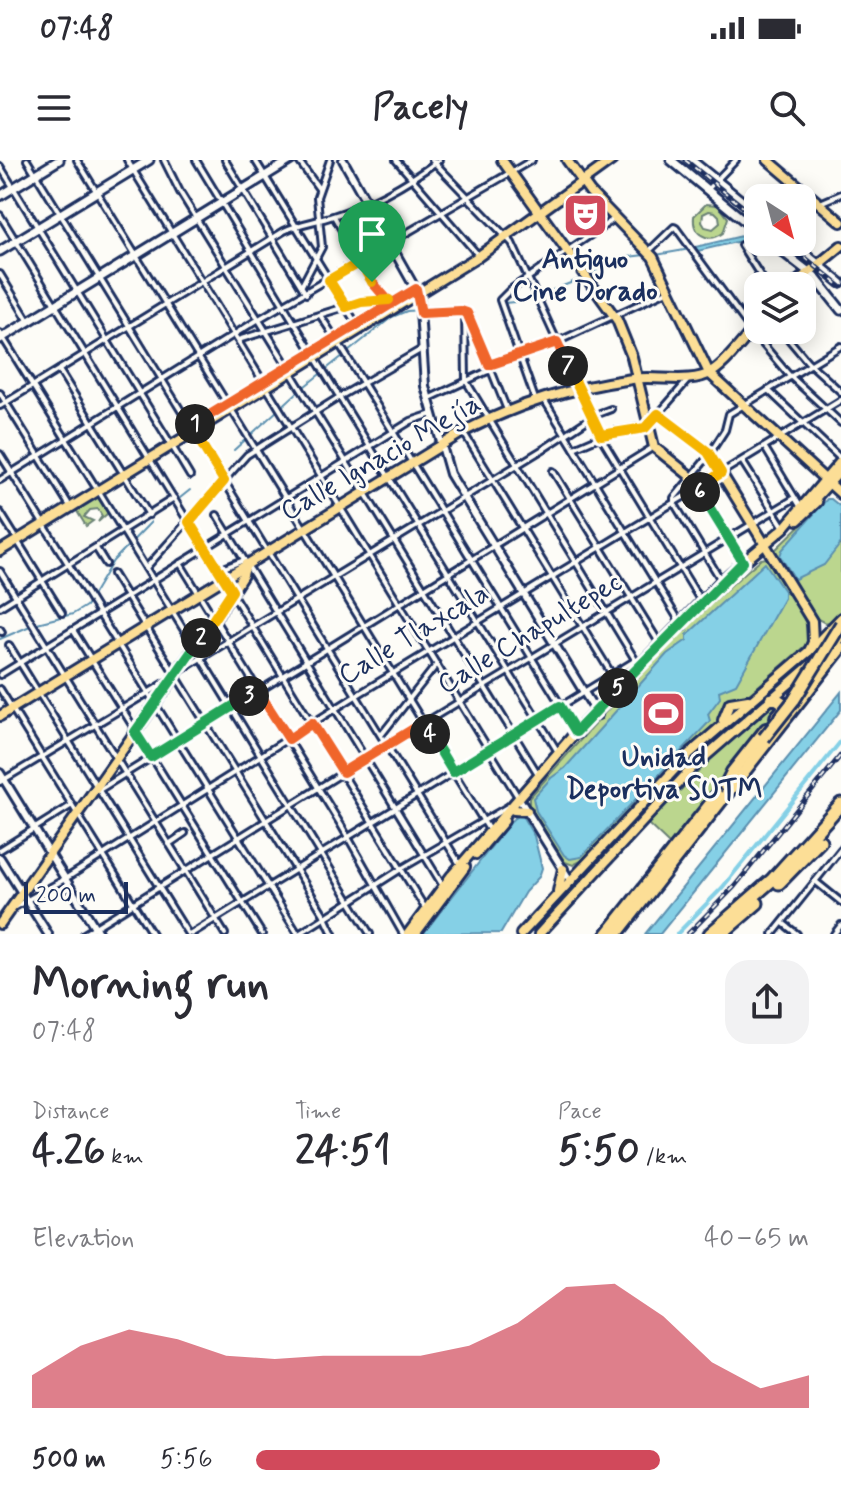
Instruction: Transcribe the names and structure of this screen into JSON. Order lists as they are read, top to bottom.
{
  "streets": {
    "main road": ["Calle Ignacio Mejía", "Calle Tlaxcala"],
    "street": ["Calle Chapultepec"]
  },
  "places": {
    "theatre": ["Antiguo Cine Dorado"],
    "sports": ["Unidad Deportiva SUTM"]
  },
  "scale_bar": "200 m",
  "north": "bottom right",
  "page": {
    "status": "07:48",
    "header": "Pacely",
    "pins": [
      "7",
      "1",
      "6",
      "2",
      "5",
      "3",
      "4"
    ],
    "scale": "200 m",
    "heading": ["Morning run", "07:48"],
    "stats": [
      ["Distance", "4.26 km"],
      ["Time", "24:51"],
      ["Pace", "5:50 /km"]
    ],
    "chart": ["Elevation", "40–65 m"],
    "list": [
      {
        "name": "500 m",
        "note": "5:56"
      }
    ]
  }
}
